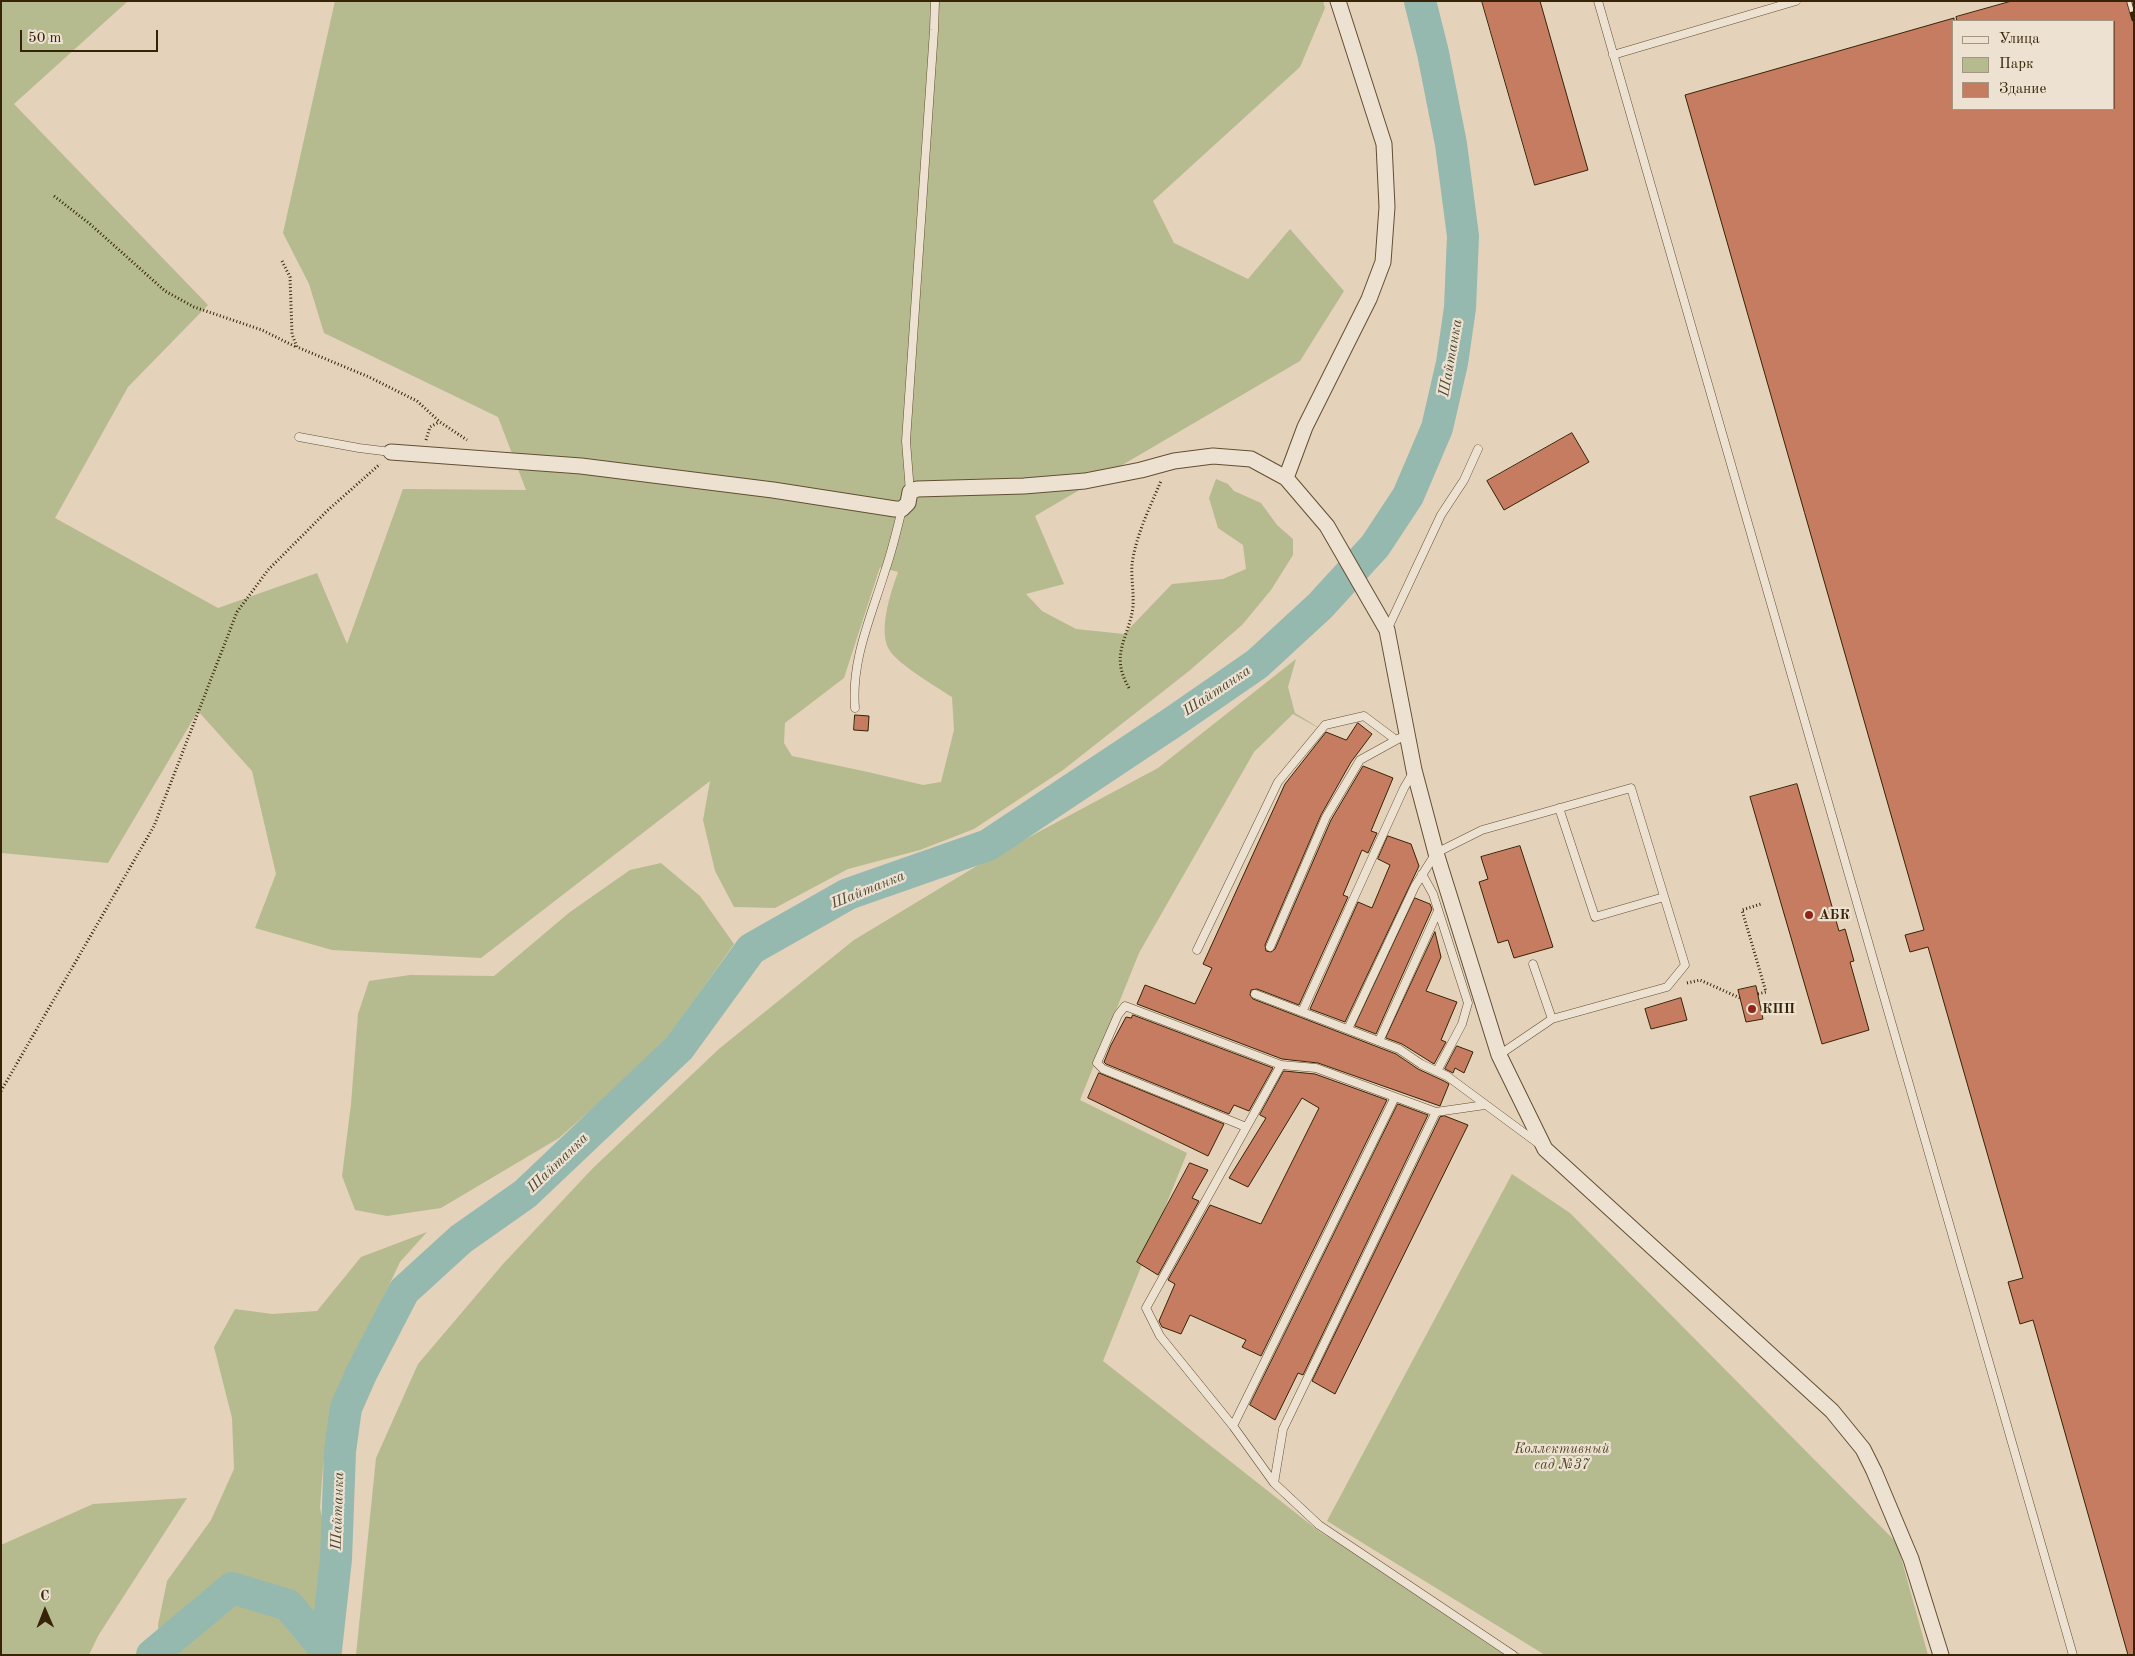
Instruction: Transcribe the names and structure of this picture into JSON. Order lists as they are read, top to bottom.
{
  "water": ["Шайтанка"],
  "parks": ["Коллективный сад №37"],
  "places": ["АБК", "КПП"],
  "legend": ["Улица", "Парк", "Здание"],
  "scale_bar": "50 m",
  "north": "top"
}
